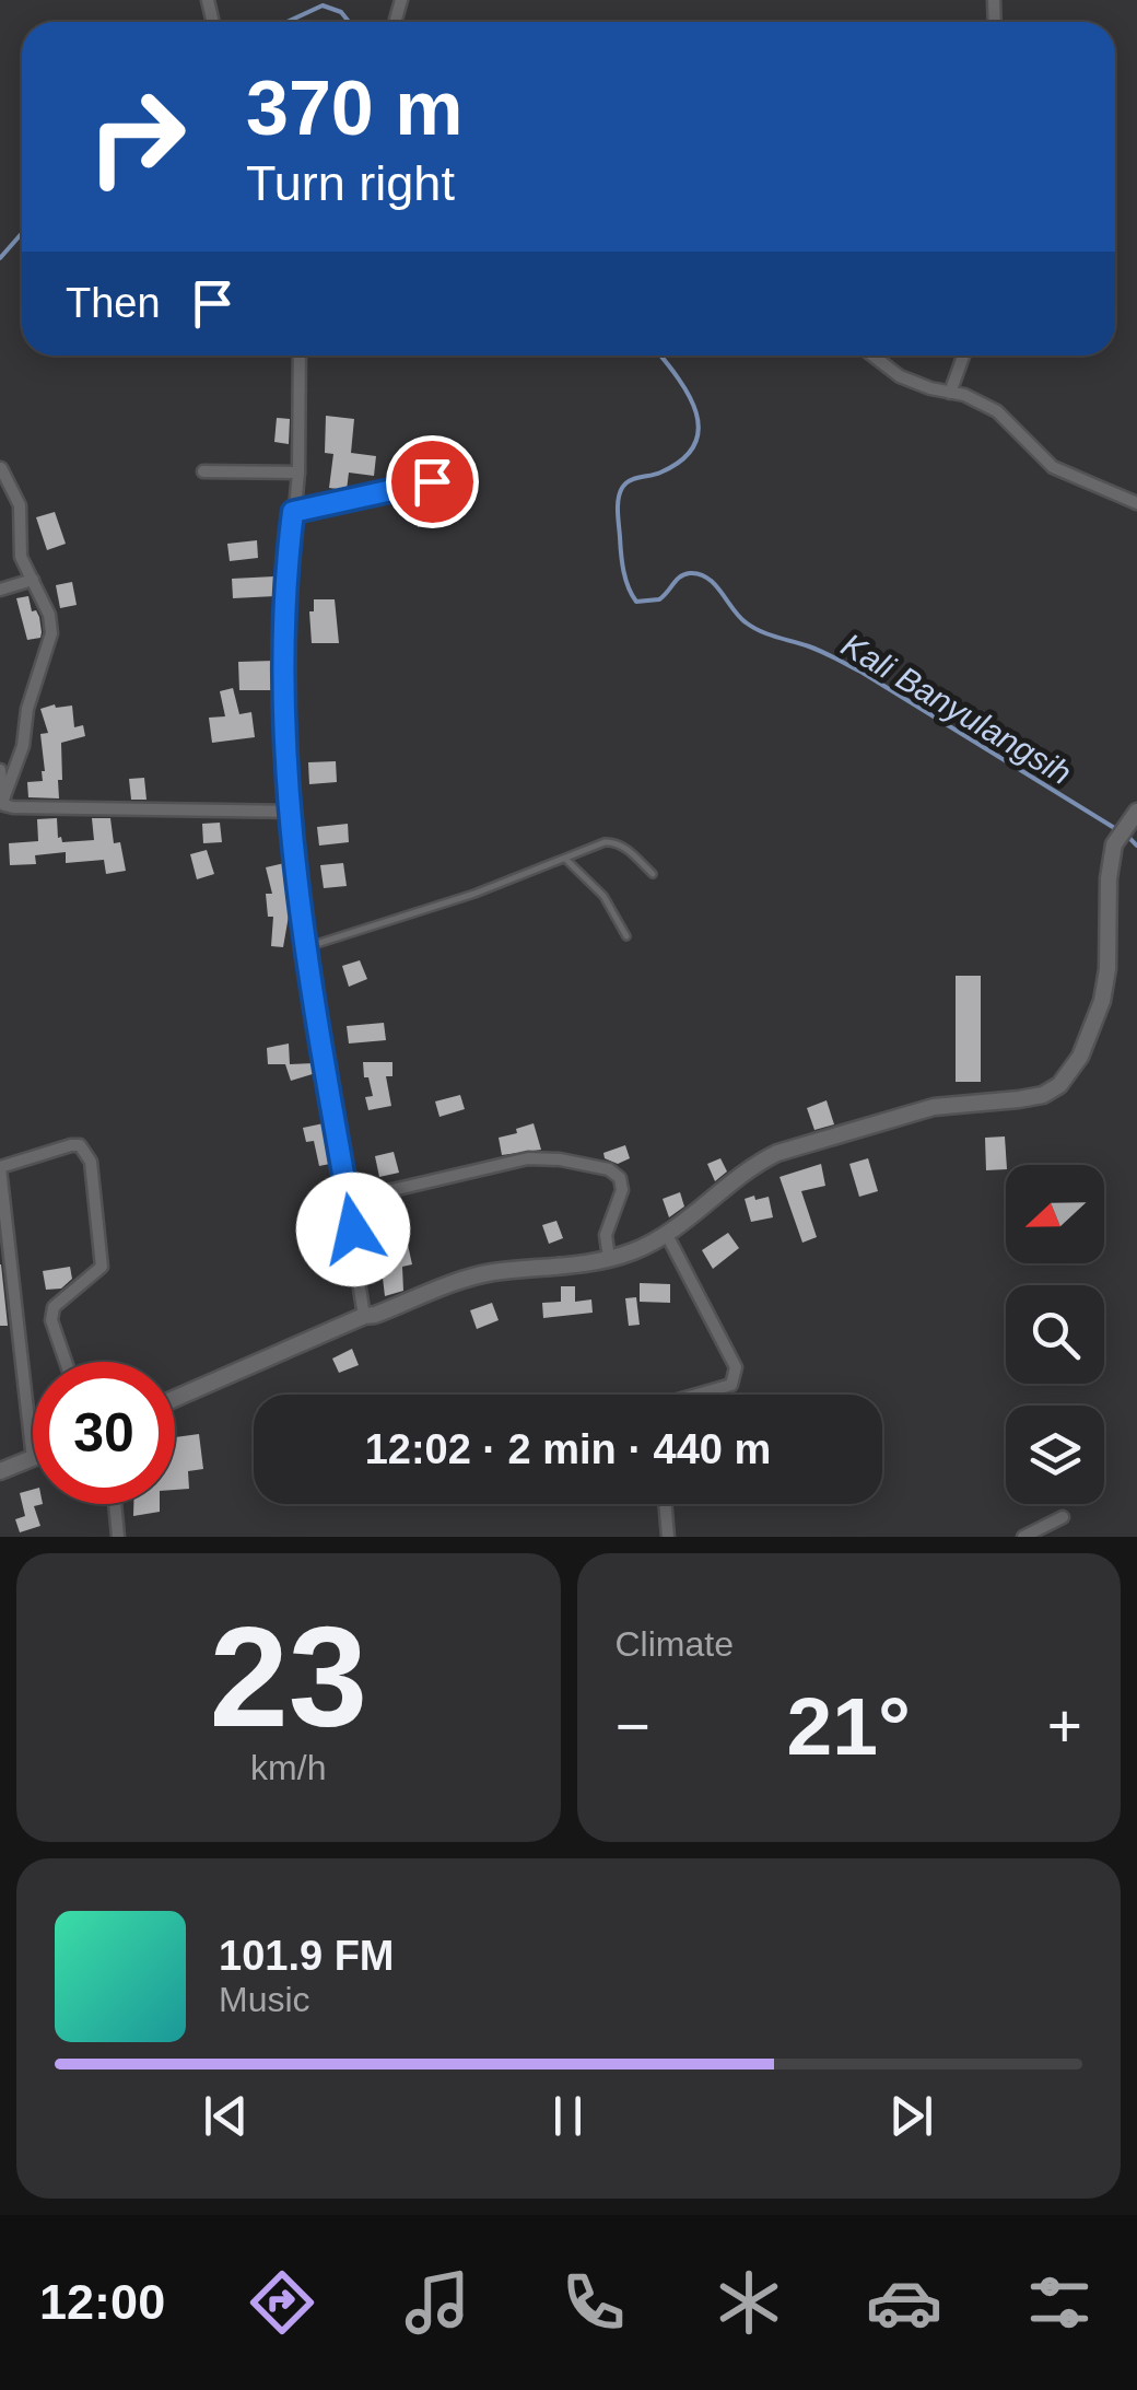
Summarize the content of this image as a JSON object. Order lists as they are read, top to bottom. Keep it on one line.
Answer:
{"water":["Kali Banyulangsih"],"north":"left","page":{"turn":["370 m","Turn right"],"then":"Then","limit":"30","trip":"12:02 · 2 min · 440 m","tile":[["23","km/h"],"Climate"],"heat":["−","21°","+"],"song":["101.9 FM","Music"],"tabs":"12:00"}}
